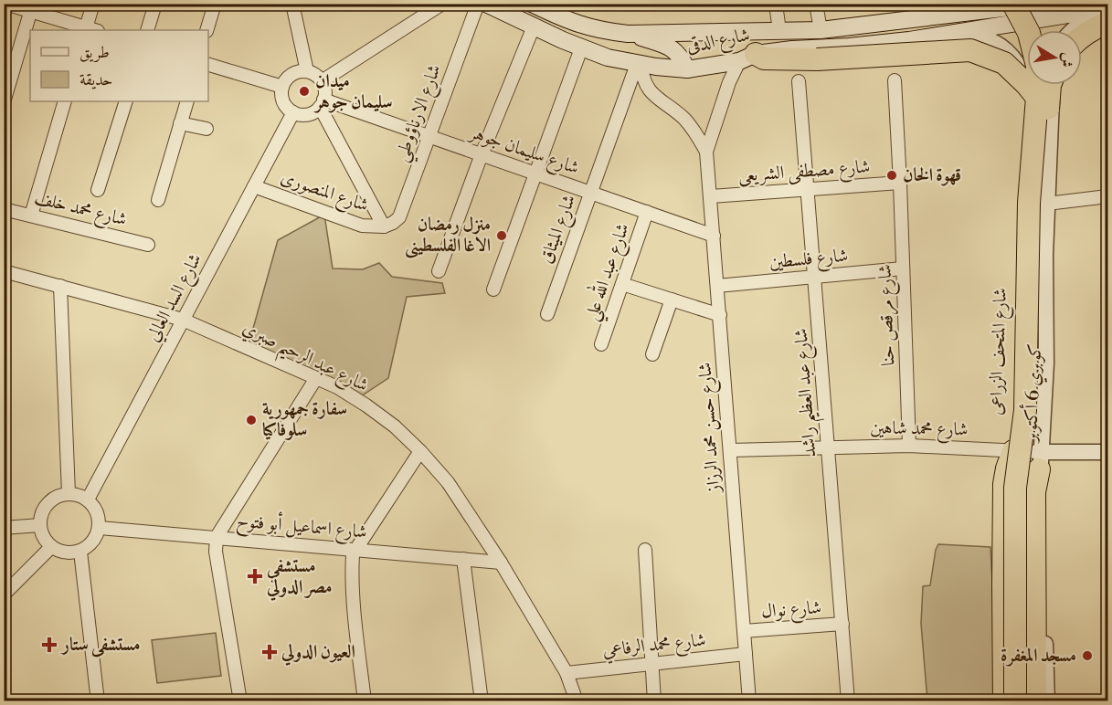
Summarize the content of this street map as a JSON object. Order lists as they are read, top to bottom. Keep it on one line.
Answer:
{"streets":{"highway":["كوبري 6 أكتوبر"],"main road":["شارع الدقى"],"street":["شارع الارناؤوطي","شارع سليمان جوهر","شارع مصطفى الشريعى","شارع المنصورى","شارع محمد خلف","شارع الميثاق","شارع فلسطين","شارع عبد الله علي","شارع السد العالي","شارع مرقص حنا","شارع المتحف الزراعى","شارع عبد الرحيم صبري","شارع عبد العظيم راشد","شارع حسن محمد الرزاز","شارع محمد شاهين","شارع اسماعيل أبو فتوح","شارع نوال","شارع محمد الرفاعي"]},"crossings":[["شارع الدقى","شارع الميثاق"],["شارع الدقى","شارع المتحف الزراعى"],["شارع الدقى","شارع حسن محمد الرزاز"],["شارع الارناؤوطي","شارع سليمان جوهر"],["شارع الارناؤوطي","شارع المنصورى"],["شارع سليمان جوهر","شارع الميثاق"],["شارع سليمان جوهر","شارع عبد الله علي"],["شارع سليمان جوهر","شارع السد العالي"],["شارع سليمان جوهر","شارع حسن محمد الرزاز"],["شارع مصطفى الشريعى","شارع مرقص حنا"],["شارع مصطفى الشريعى","شارع عبد العظيم راشد"],["شارع مصطفى الشريعى","شارع حسن محمد الرزاز"],["شارع المنصورى","شارع السد العالي"],["شارع الميثاق","شارع حسن محمد الرزاز"],["شارع فلسطين","شارع مرقص حنا"],["شارع فلسطين","شارع عبد العظيم راشد"],["شارع فلسطين","شارع حسن محمد الرزاز"],["شارع السد العالي","شارع عبد الرحيم صبري"],["شارع السد العالي","شارع اسماعيل أبو فتوح"],["شارع مرقص حنا","شارع محمد شاهين"],["شارع المتحف الزراعى","كوبري 6 أكتوبر"],["شارع المتحف الزراعى","شارع محمد شاهين"],["شارع عبد الرحيم صبري","شارع اسماعيل أبو فتوح"],["شارع عبد الرحيم صبري","شارع محمد الرفاعي"],["شارع عبد العظيم راشد","شارع محمد شاهين"],["شارع عبد العظيم راشد","شارع نوال"],["شارع حسن محمد الرزاز","شارع محمد شاهين"],["شارع حسن محمد الرزاز","شارع نوال"],["شارع حسن محمد الرزاز","شارع محمد الرفاعي"]],"places":{"other":["ميدان سليمان جوهر","قهوة الخان","منزل رمضان الاغا الفلسطينى","سفارة جمهورية سلوفاكيا","مسجد المغفرة"],"health":["مستشفي مصر الدولي","مستشفى ستار","العيون الدولي"]},"legend":["طريق","حديقة"],"north":"right"}
